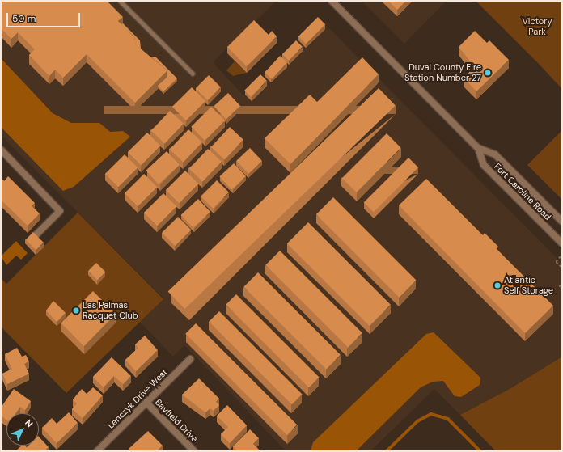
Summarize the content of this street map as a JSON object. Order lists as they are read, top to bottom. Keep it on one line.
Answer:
{"streets":{"street":["Fort Caroline Road","Lenczyk Drive West","Bayfield Drive"]},"crossings":[["Lenczyk Drive West","Bayfield Drive"]],"parks":["Victory Park"],"places":["Duval County Fire Station Number 27","Atlantic Self Storage","Las Palmas Racquet Club"],"scale_bar":"50 m","north":"top right"}
